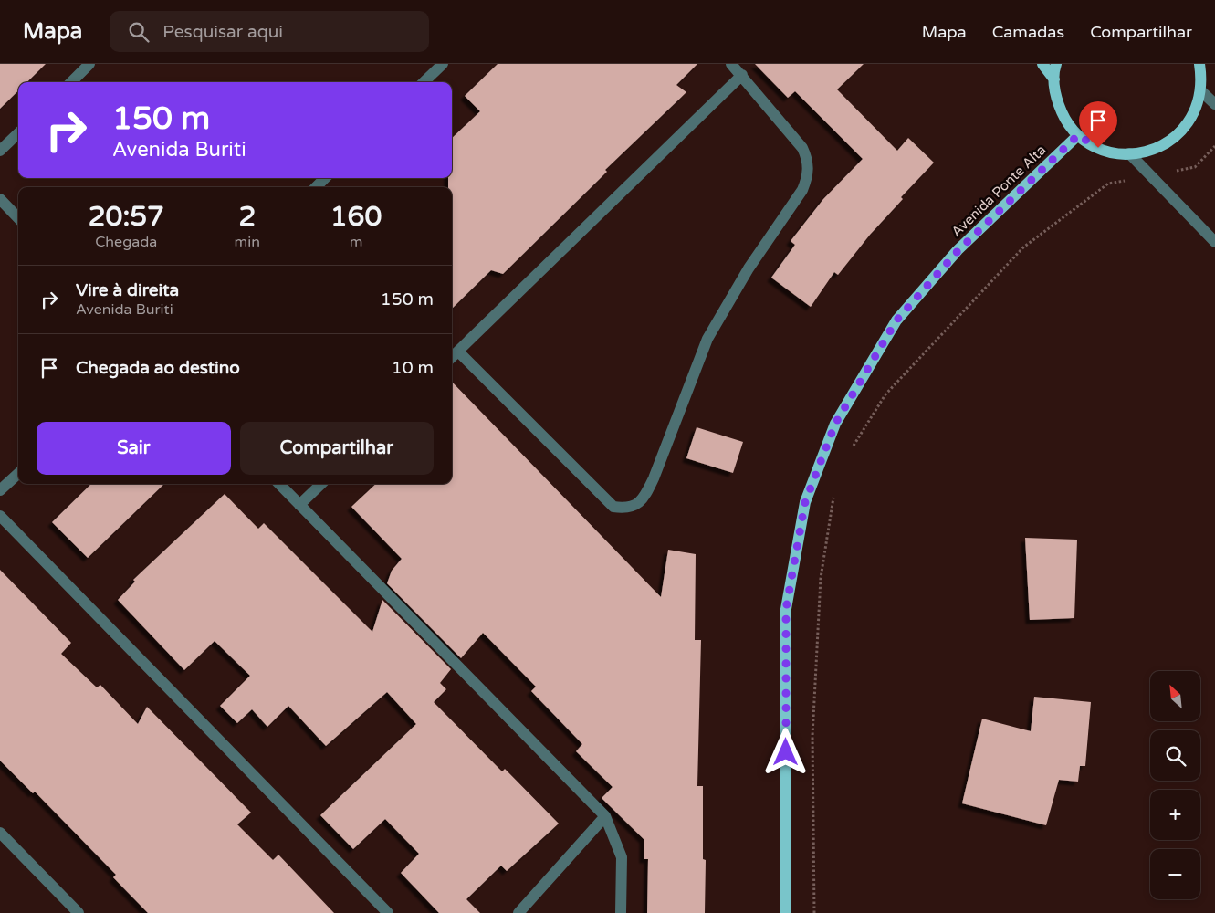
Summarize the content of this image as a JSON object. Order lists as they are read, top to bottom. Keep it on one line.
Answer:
{"streets":{"main road":["Avenida Ponte Alta"]},"north":"top left","page":{"header":"Mapa","search":"Pesquisar aqui","nav":["Mapa","Camadas","Compartilhar"],"turn":["150 m","Avenida Buriti"],"eta":["20:57","Chegada","2","min","160","m"],"list":[{"name":"Vire à direita","note":"Avenida Buriti","value":"150 m"},{"name":"Chegada ao destino","value":"10 m"}],"buttons":["Sair","Compartilhar"],"map_buttons":["+","−"]}}
